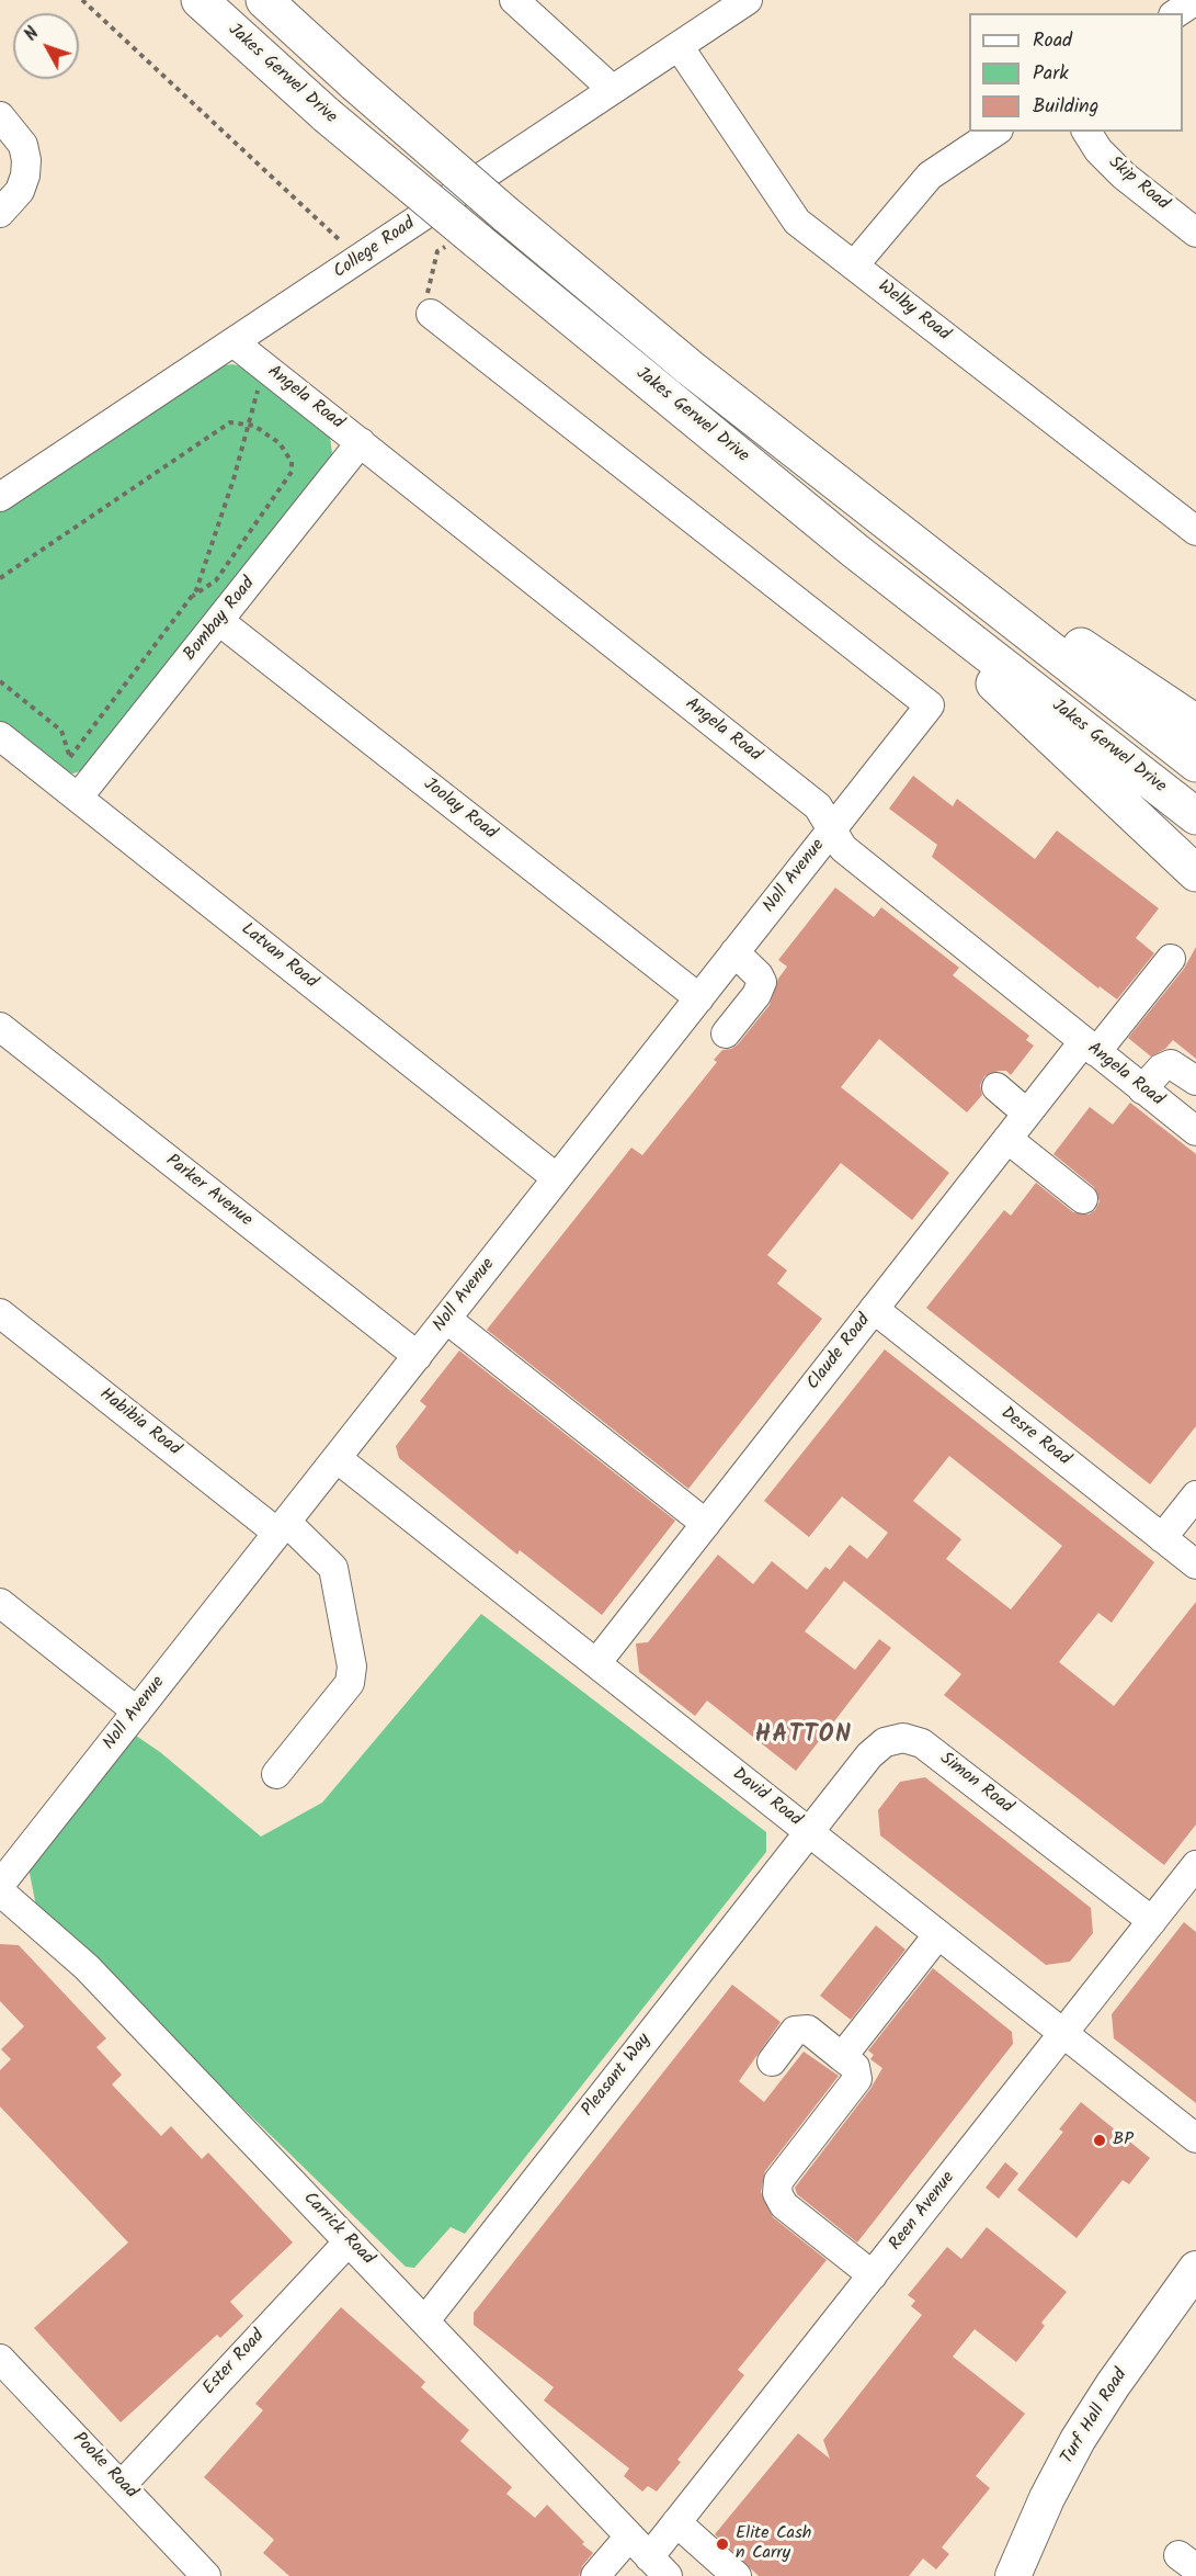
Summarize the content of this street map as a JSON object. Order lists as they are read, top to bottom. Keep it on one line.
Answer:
{"streets":{"highway":["Jakes Gerwel Drive"],"main road":["Turf Hall Road"],"street":["Skip Road","College Road","Welby Road","Angela Road","Bombay Road","Joolay Road","Noll Avenue","Latvan Road","Parker Avenue","Claude Road","Habibia Road","Desre Road","Simon Road","David Road","Pleasant Way","Reen Avenue","Carrick Road","Ester Road","Pooke Road"]},"crossings":[["Jakes Gerwel Drive","College Road"],["College Road","Welby Road"],["College Road","Angela Road"],["Angela Road","Bombay Road"],["Angela Road","Noll Avenue"],["Angela Road","Claude Road"],["Bombay Road","Joolay Road"],["Bombay Road","Latvan Road"],["Joolay Road","Noll Avenue"],["Noll Avenue","Latvan Road"],["Noll Avenue","Parker Avenue"],["Noll Avenue","Habibia Road"],["Noll Avenue","David Road"],["Claude Road","Desre Road"],["Claude Road","David Road"],["Simon Road","David Road"],["Simon Road","Pleasant Way"],["Simon Road","Reen Avenue"],["David Road","Pleasant Way"],["David Road","Reen Avenue"],["Pleasant Way","Carrick Road"],["Reen Avenue","Carrick Road"],["Carrick Road","Ester Road"],["Ester Road","Pooke Road"]],"districts":["HATTON"],"places":["BP","Elite Cash n Carry"],"legend":["Road","Park","Building"],"north":"top left"}
